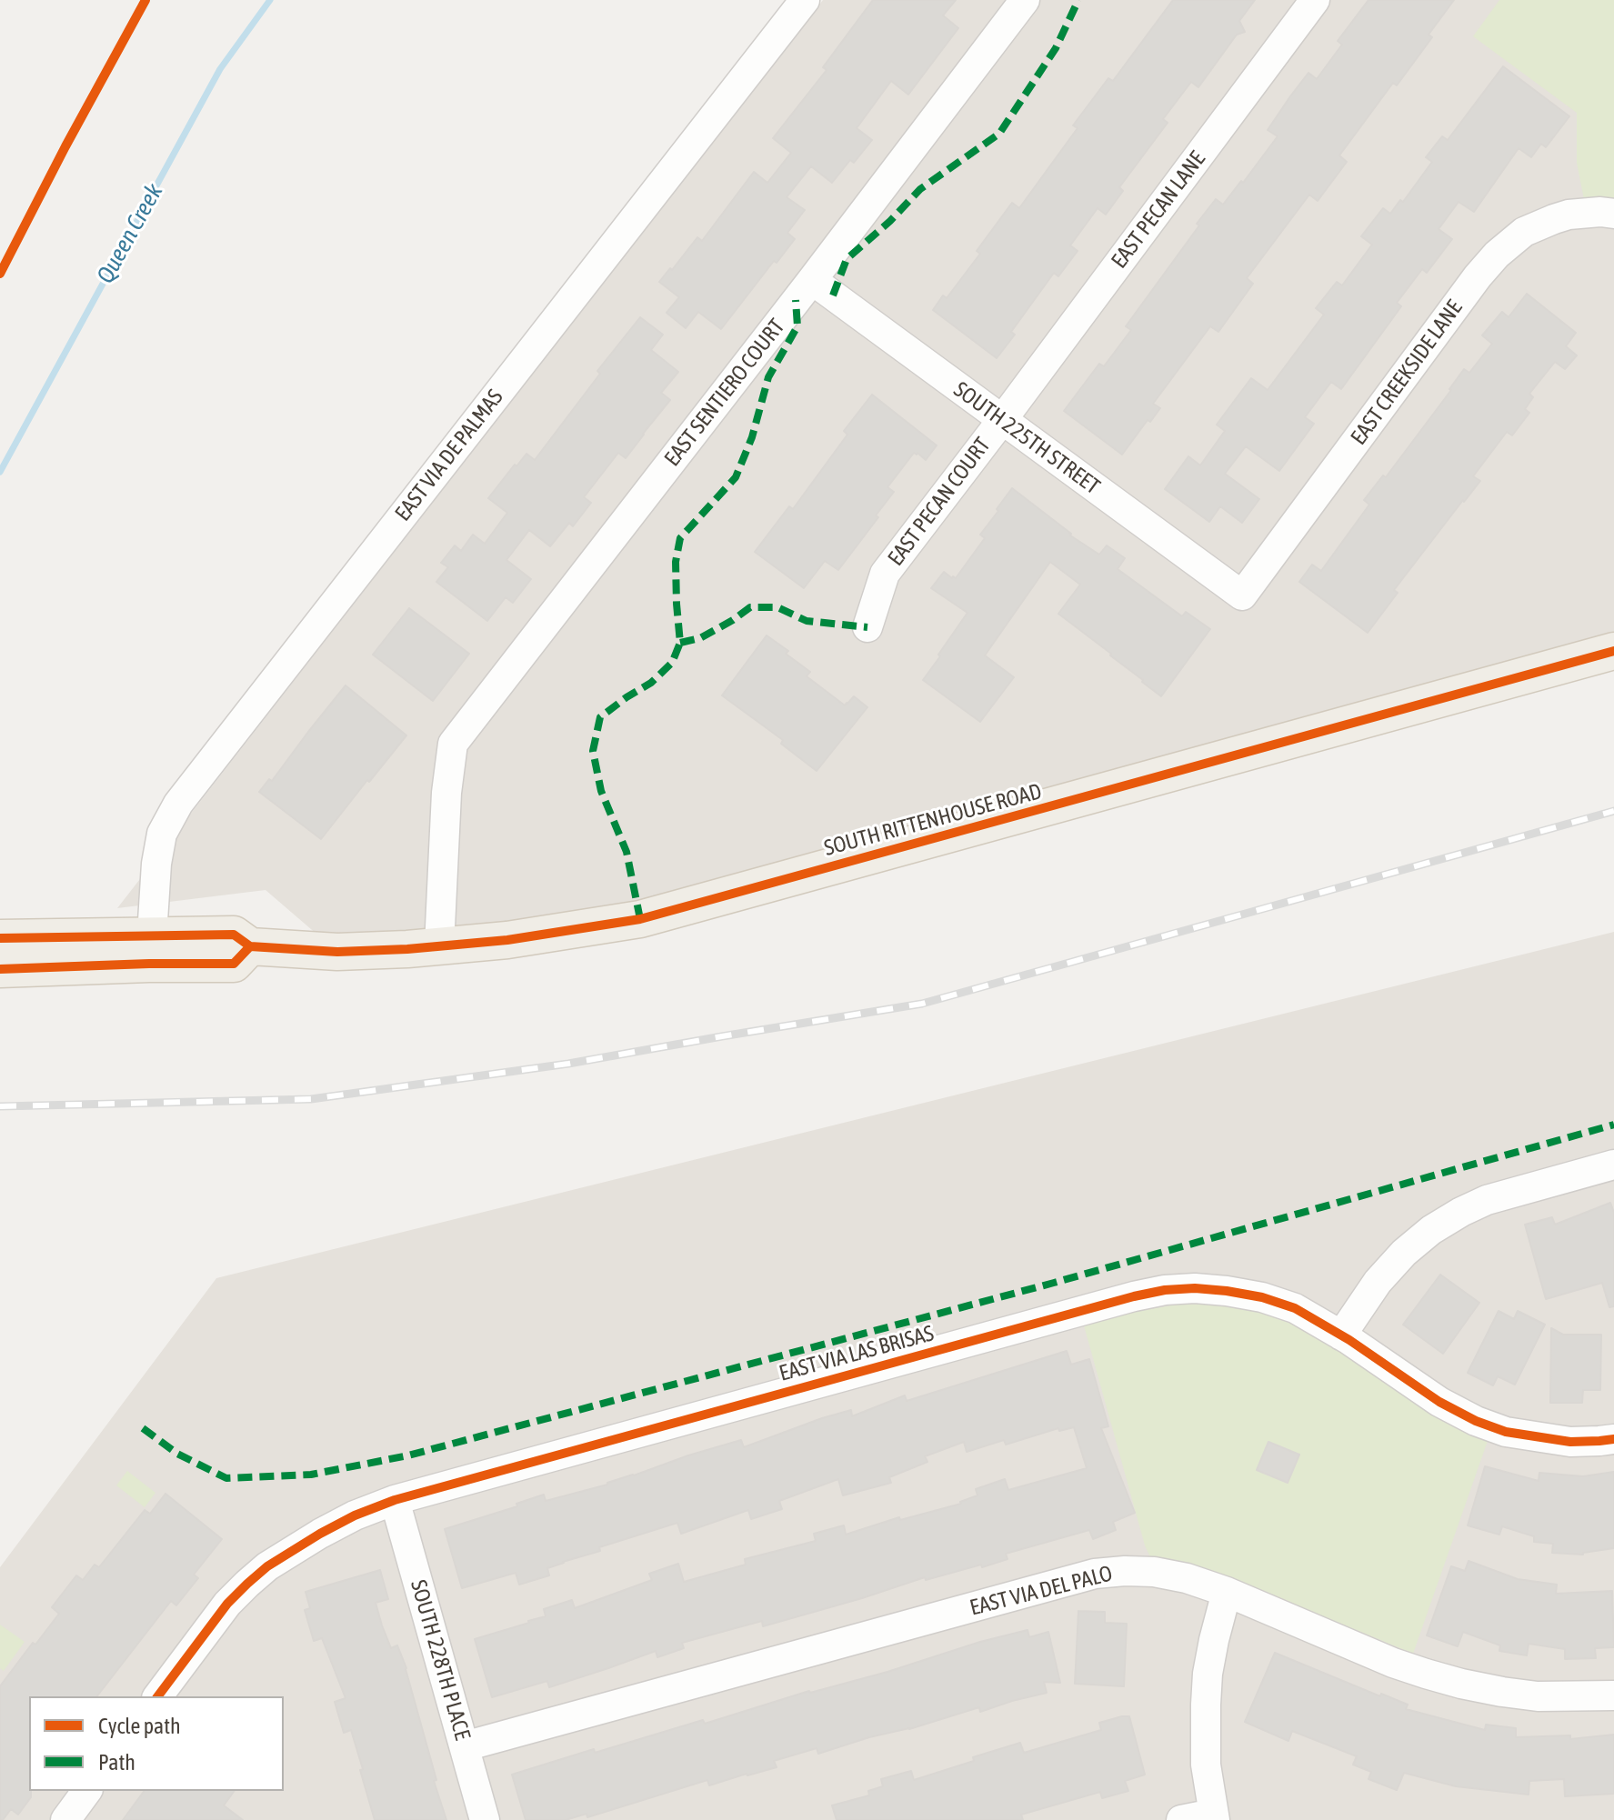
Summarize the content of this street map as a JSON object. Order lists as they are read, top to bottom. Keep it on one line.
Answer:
{"streets":{"main road":["SOUTH RITTENHOUSE ROAD"],"street":["EAST PECAN LANE","EAST CREEKSIDE LANE","EAST SENTIERO COURT","SOUTH 225TH STREET","EAST VIA DE PALMAS","EAST PECAN COURT","EAST VIA LAS BRISAS","EAST VIA DEL PALO","SOUTH 228TH PLACE"]},"crossings":[["EAST PECAN LANE","SOUTH 225TH STREET"],["EAST PECAN LANE","EAST PECAN COURT"],["EAST CREEKSIDE LANE","SOUTH 225TH STREET"],["EAST SENTIERO COURT","SOUTH 225TH STREET"],["EAST SENTIERO COURT","SOUTH RITTENHOUSE ROAD"],["SOUTH 225TH STREET","EAST PECAN COURT"],["EAST VIA DE PALMAS","SOUTH RITTENHOUSE ROAD"],["EAST VIA LAS BRISAS","SOUTH 228TH PLACE"],["EAST VIA DEL PALO","SOUTH 228TH PLACE"]],"water":["Queen Creek"],"legend":["Cycle path","Path"]}
